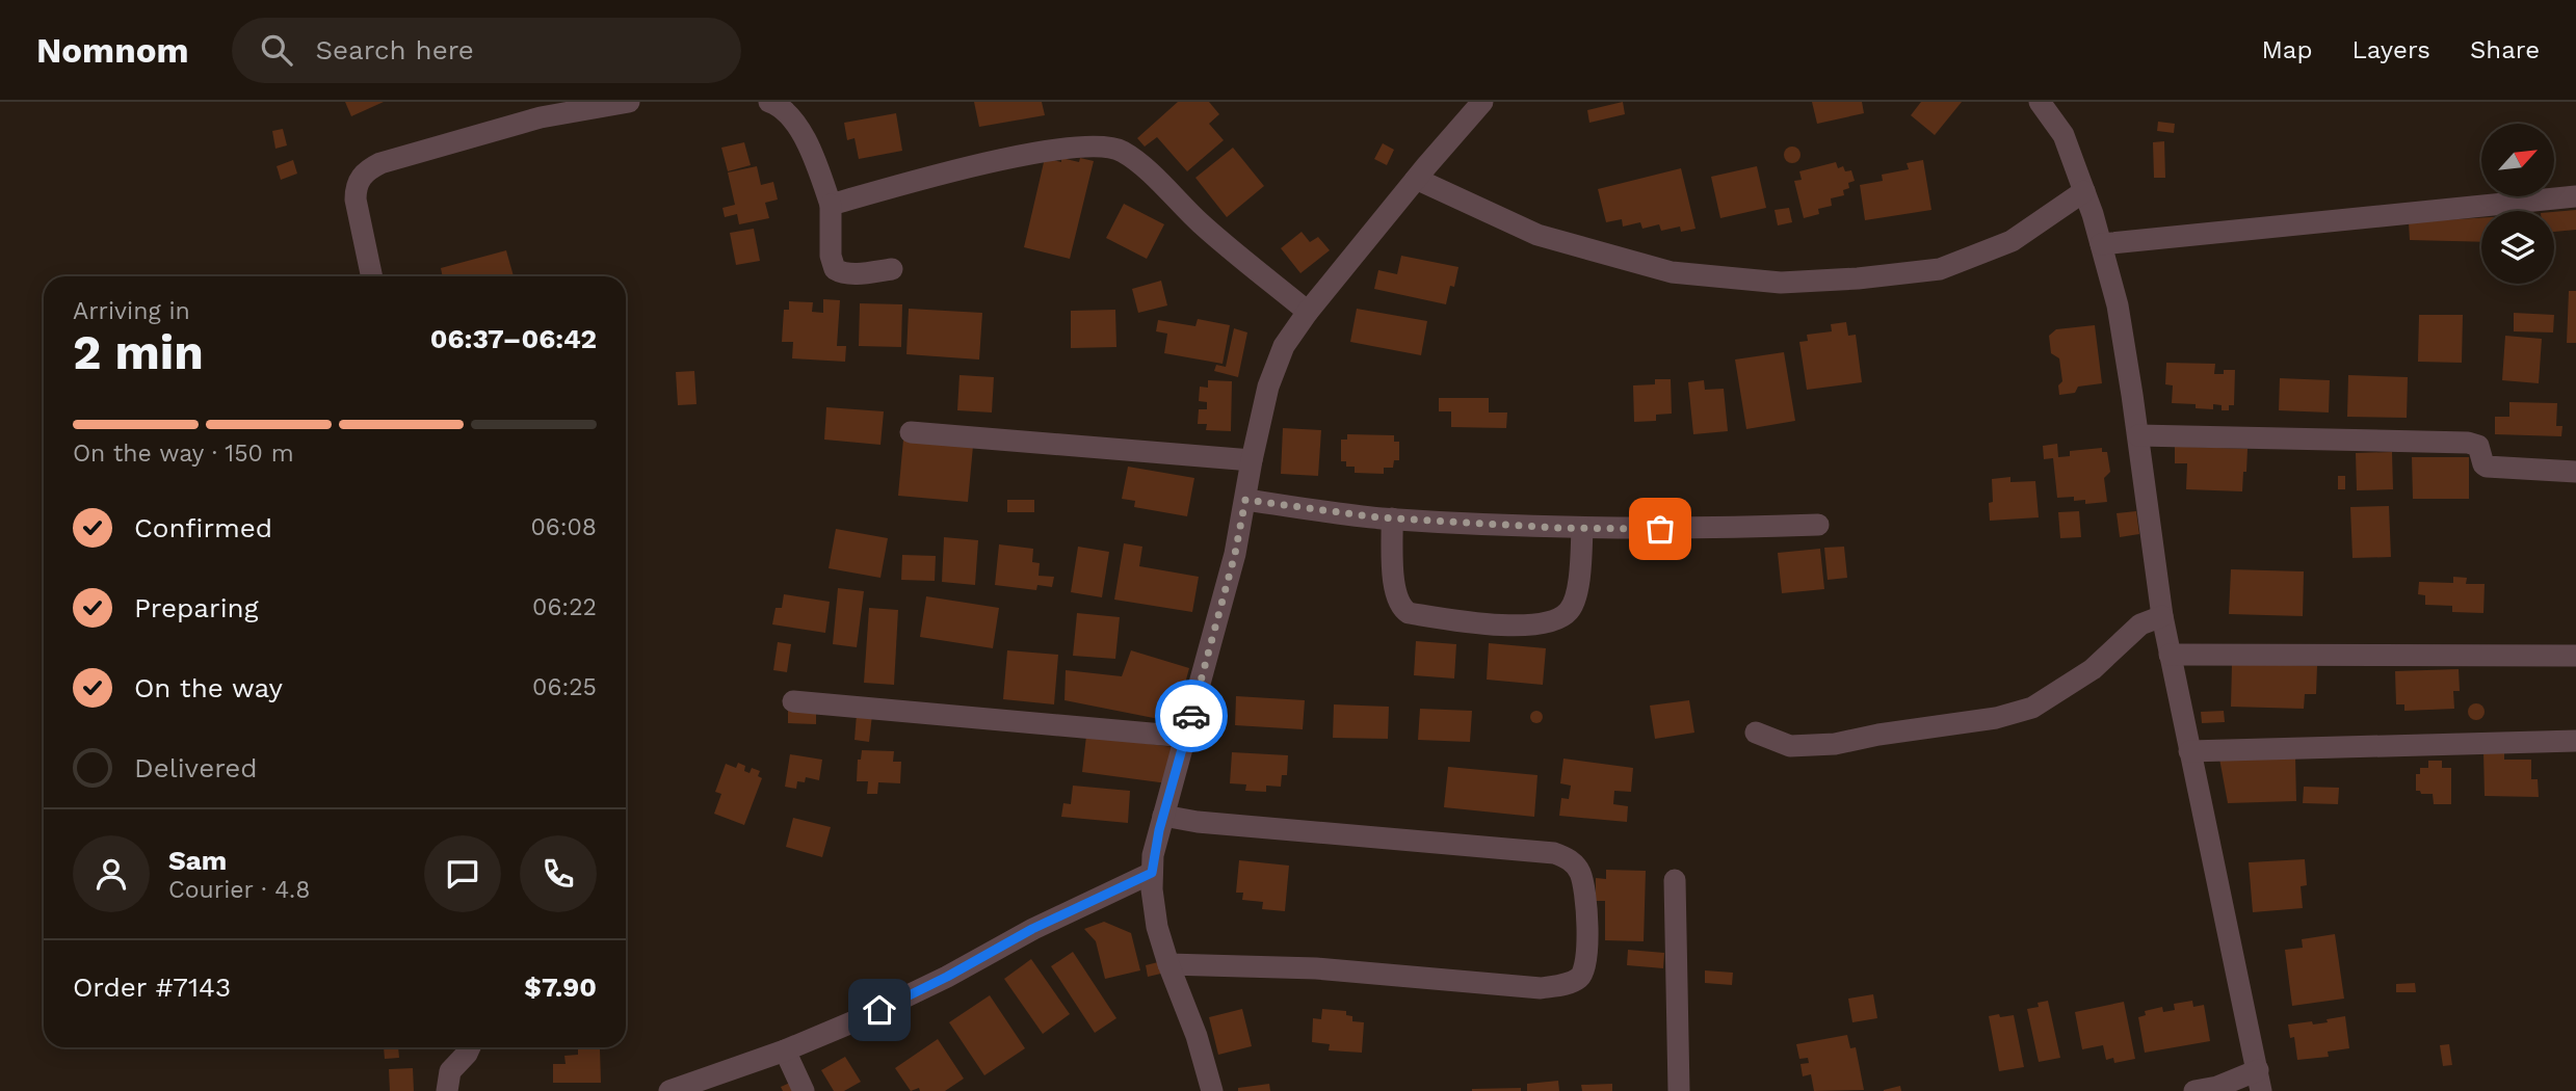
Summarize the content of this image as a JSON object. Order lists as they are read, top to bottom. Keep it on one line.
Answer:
{"north":"top right","page":{"header":"Nomnom","search":"Search here","nav":["Map","Layers","Share"],"heading":["2 min","Arriving in","06:37–06:42"],"panel":["Sam","Courier · 4.8","Order #7143","$7.90"],"bar":"On the way · 150 m","list":[["Confirmed","06:08"],["Preparing","06:22"],["On the way","06:25"],"Delivered"]}}
